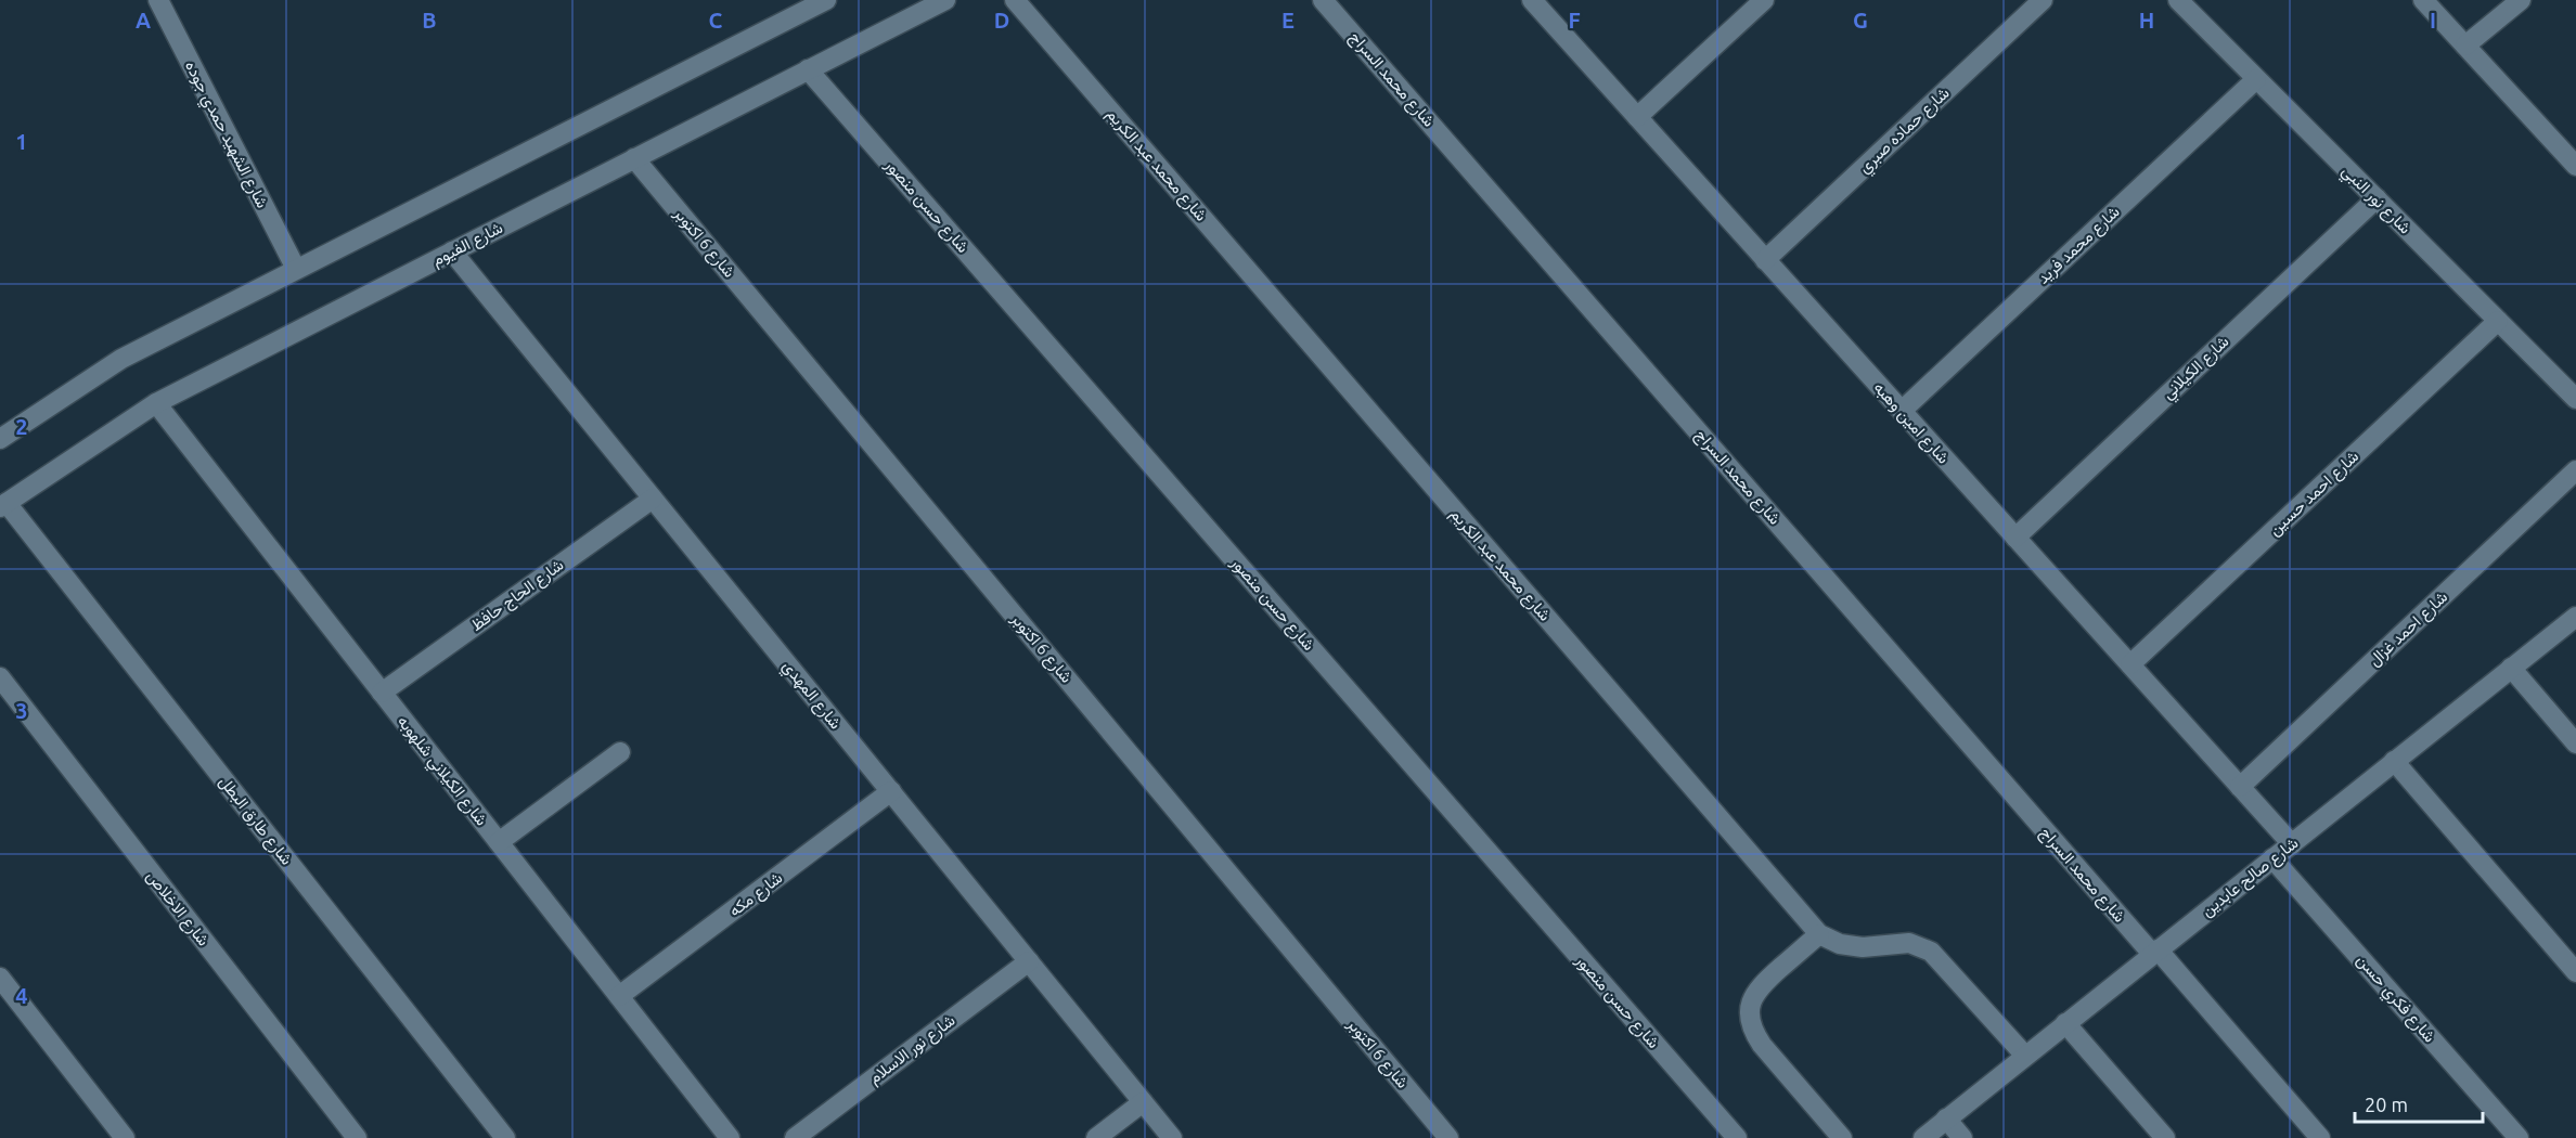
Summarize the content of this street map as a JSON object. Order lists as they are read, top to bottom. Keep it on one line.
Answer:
{"streets":{"street":["شارع محمد السراج","شارع حماده صبري","شارع الشهيد حمدي جوده","شارع محمد عبد الكريم","شارع نور النبي","شارع حسن منصور","شارع 6 اكتوبر","شارع الفيوم","شارع محمد فريد","شارع الكيلاني","شارع امين وهبه","شارع احمد حسين","شارع الحاج حافظ","شارع احمد غزال","شارع المهدي","شارع الكيلاني شلهوبه","شارع طارق البطل","شارع صالح عابدين","شارع مكه","شارع الاخلاص","شارع فكري حسن","شارع نور الاسلام"]},"crossings":[["شارع محمد السراج","شارع صالح عابدين"],["شارع حماده صبري","شارع امين وهبه"],["شارع محمد عبد الكريم","شارع صالح عابدين"],["شارع نور النبي","شارع محمد فريد"],["شارع نور النبي","شارع الكيلاني"],["شارع نور النبي","شارع احمد حسين"],["شارع حسن منصور","شارع الفيوم"],["شارع 6 اكتوبر","شارع الفيوم"],["شارع الفيوم","شارع المهدي"],["شارع الفيوم","شارع الكيلاني شلهوبه"],["شارع الفيوم","شارع طارق البطل"],["شارع محمد فريد","شارع امين وهبه"],["شارع الكيلاني","شارع امين وهبه"],["شارع امين وهبه","شارع احمد حسين"],["شارع امين وهبه","شارع احمد غزال"],["شارع امين وهبه","شارع صالح عابدين"],["شارع الحاج حافظ","شارع المهدي"],["شارع الحاج حافظ","شارع الكيلاني شلهوبه"],["شارع المهدي","شارع مكه"],["شارع المهدي","شارع نور الاسلام"],["شارع الكيلاني شلهوبه","شارع مكه"],["شارع صالح عابدين","شارع فكري حسن"]],"scale_bar":"20 m","grid":{"columns":["A","B","C","D","E","F","G","H","I"],"rows":["1","2","3","4"]}}
